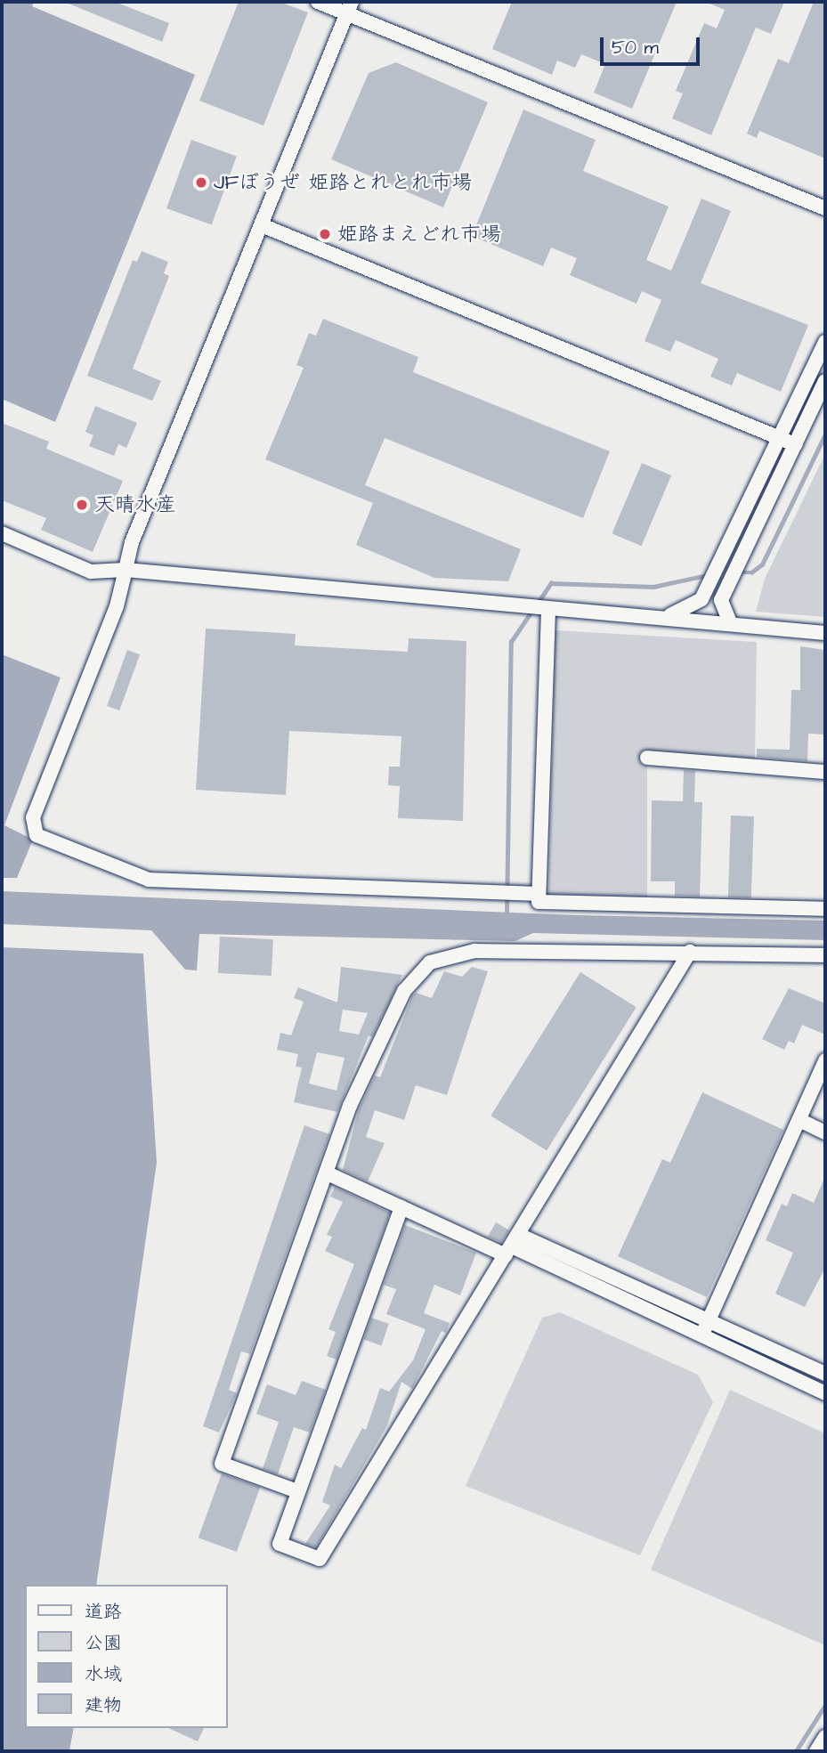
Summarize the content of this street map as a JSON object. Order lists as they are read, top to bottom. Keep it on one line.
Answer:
{"places":["JFぼうぜ 姫路とれとれ市場","姫路まえどれ市場","天晴水産"],"legend":["道路","公園","水域","建物"],"scale_bar":"50 m"}
